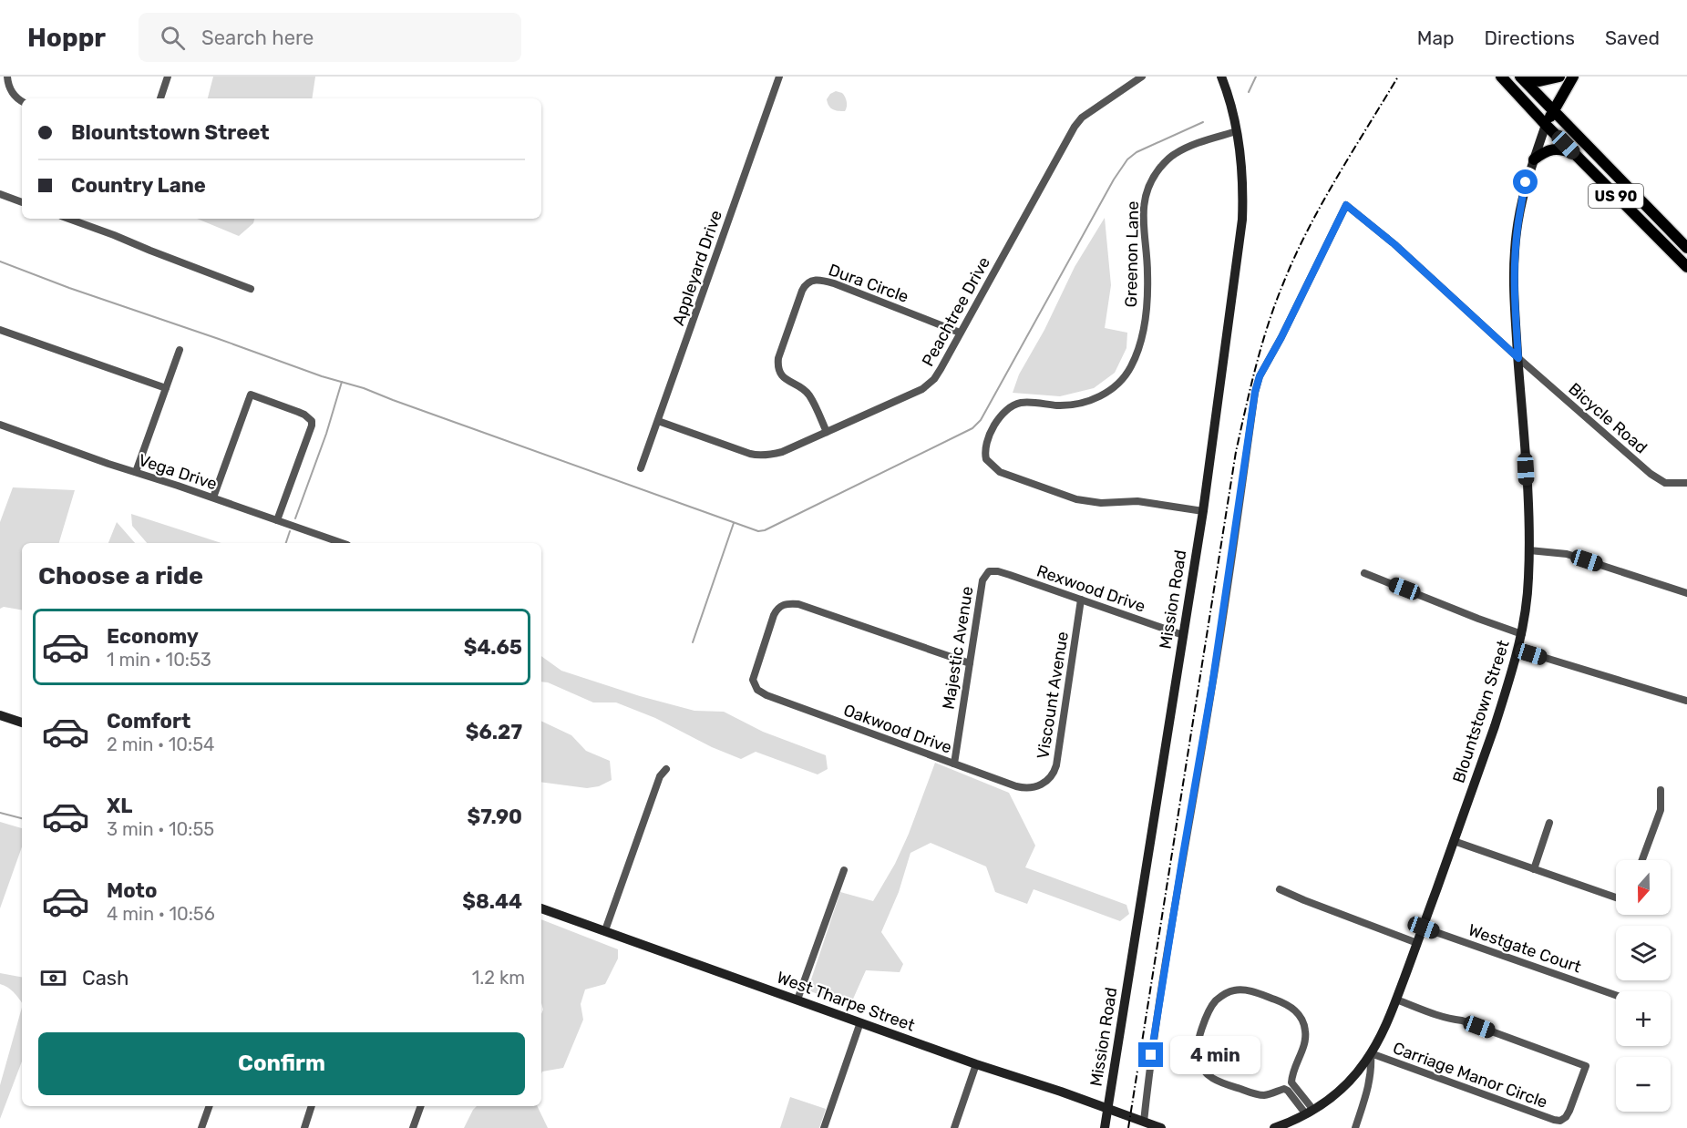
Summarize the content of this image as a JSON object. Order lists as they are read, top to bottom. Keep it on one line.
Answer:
{"streets":{"main road":["US 90","Mission Road","Blountstown Street","West Tharpe Street"],"street":["Greenon Lane","Appleyard Drive","Dura Circle","Peachtree Drive","Bicycle Road","Vega Drive","Rexwood Drive","Majestic Avenue","Viscount Avenue","Oakwood Drive","Westgate Court","Carriage Manor Circle"]},"crossings":[["US 90","Blountstown Street"],["Greenon Lane","Mission Road"],["Appleyard Drive","Peachtree Drive"],["Dura Circle","Peachtree Drive"],["Bicycle Road","Blountstown Street"],["Bicycle Road","West Tharpe Street"],["Rexwood Drive","Mission Road"],["Rexwood Drive","Majestic Avenue"],["Rexwood Drive","Viscount Avenue"],["Mission Road","West Tharpe Street"],["Majestic Avenue","Oakwood Drive"],["Viscount Avenue","Oakwood Drive"],["Blountstown Street","Westgate Court"],["Blountstown Street","Carriage Manor Circle"]],"north":"bottom","page":{"header":"Hoppr","search":"Search here","nav":["Map","Directions","Saved"],"banner":["Blountstown Street","Country Lane"],"heading":"Choose a ride","list":[{"name":"Economy","note":"1 min · 10:53","value":"$4.65"},{"name":"Comfort","note":"2 min · 10:54","value":"$6.27"},{"name":"XL","note":"3 min · 10:55","value":"$7.90"},{"name":"Moto","note":"4 min · 10:56","value":"$8.44"}],"map_buttons":["+","−"],"pay":["Cash","1.2 km"],"buttons":"Confirm","bubble":"4 min"}}
